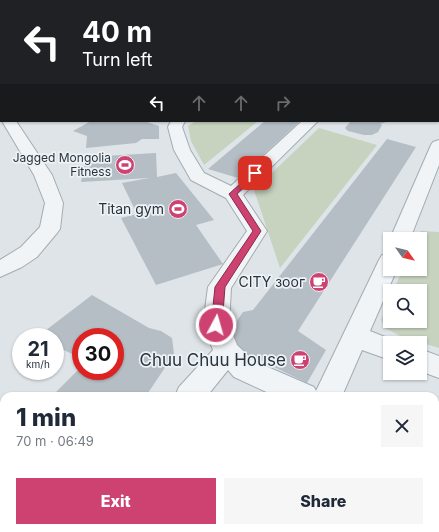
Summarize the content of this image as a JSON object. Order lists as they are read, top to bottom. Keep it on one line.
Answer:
{"places":{"sports":["Jagged Mongolia Fitness","Titan gym"],"cafe":["CITY зоог","Chuu Chuu House"]},"north":"bottom right","page":{"turn":["40 m","Turn left"],"speed":"21 km/h","limit":"30","heading":["1 min","70 m · 06:49"],"buttons":["Exit","Share"]}}
